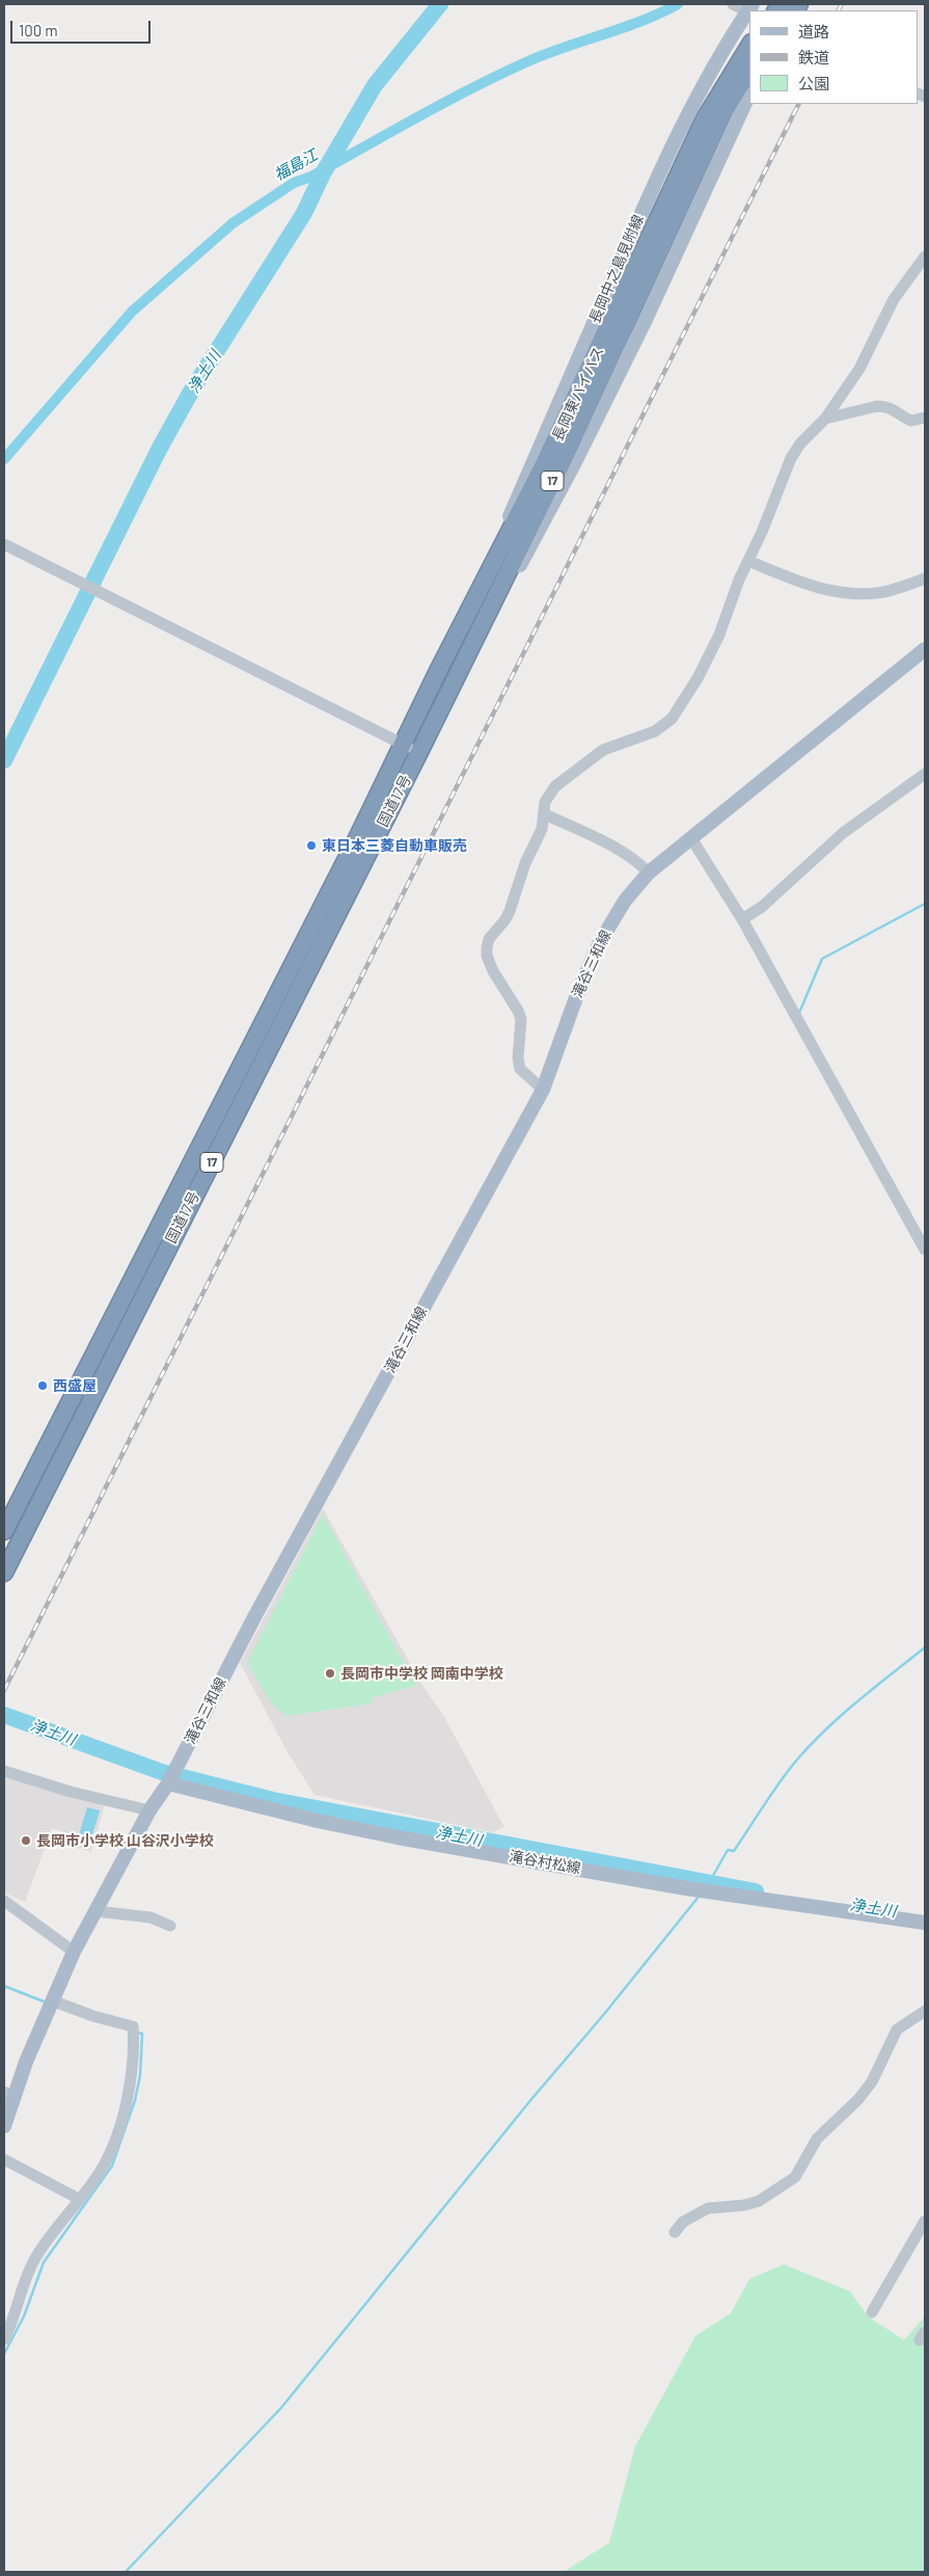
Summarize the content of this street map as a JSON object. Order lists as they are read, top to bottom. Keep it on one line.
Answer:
{"streets":{"highway":["長岡東バイパス","17","国道17号"],"main road":["長岡中之島見附線","滝谷三和線","滝谷村松線"]},"crossings":[["長岡中之島見附線","長岡東バイパス"],["長岡東バイパス","国道17号"],["滝谷三和線","滝谷村松線"]],"water":["福島江","浄土川"],"places":["東日本三菱自動車販売","西盛屋","長岡市中学校 岡南中学校","長岡市小学校 山谷沢小学校"],"legend":["道路","鉄道","公園"],"scale_bar":"100 m"}
